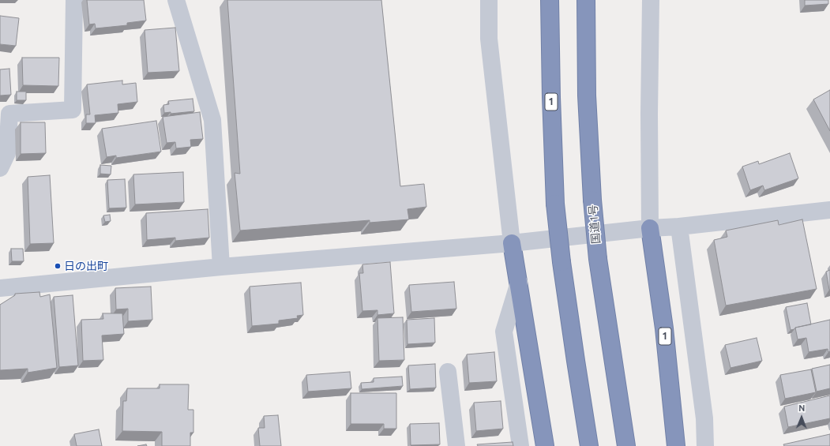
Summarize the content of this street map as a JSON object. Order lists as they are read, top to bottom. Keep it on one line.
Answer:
{"streets":{"highway":["1","国道1号"]},"places":["日の出町"],"north":"top"}
